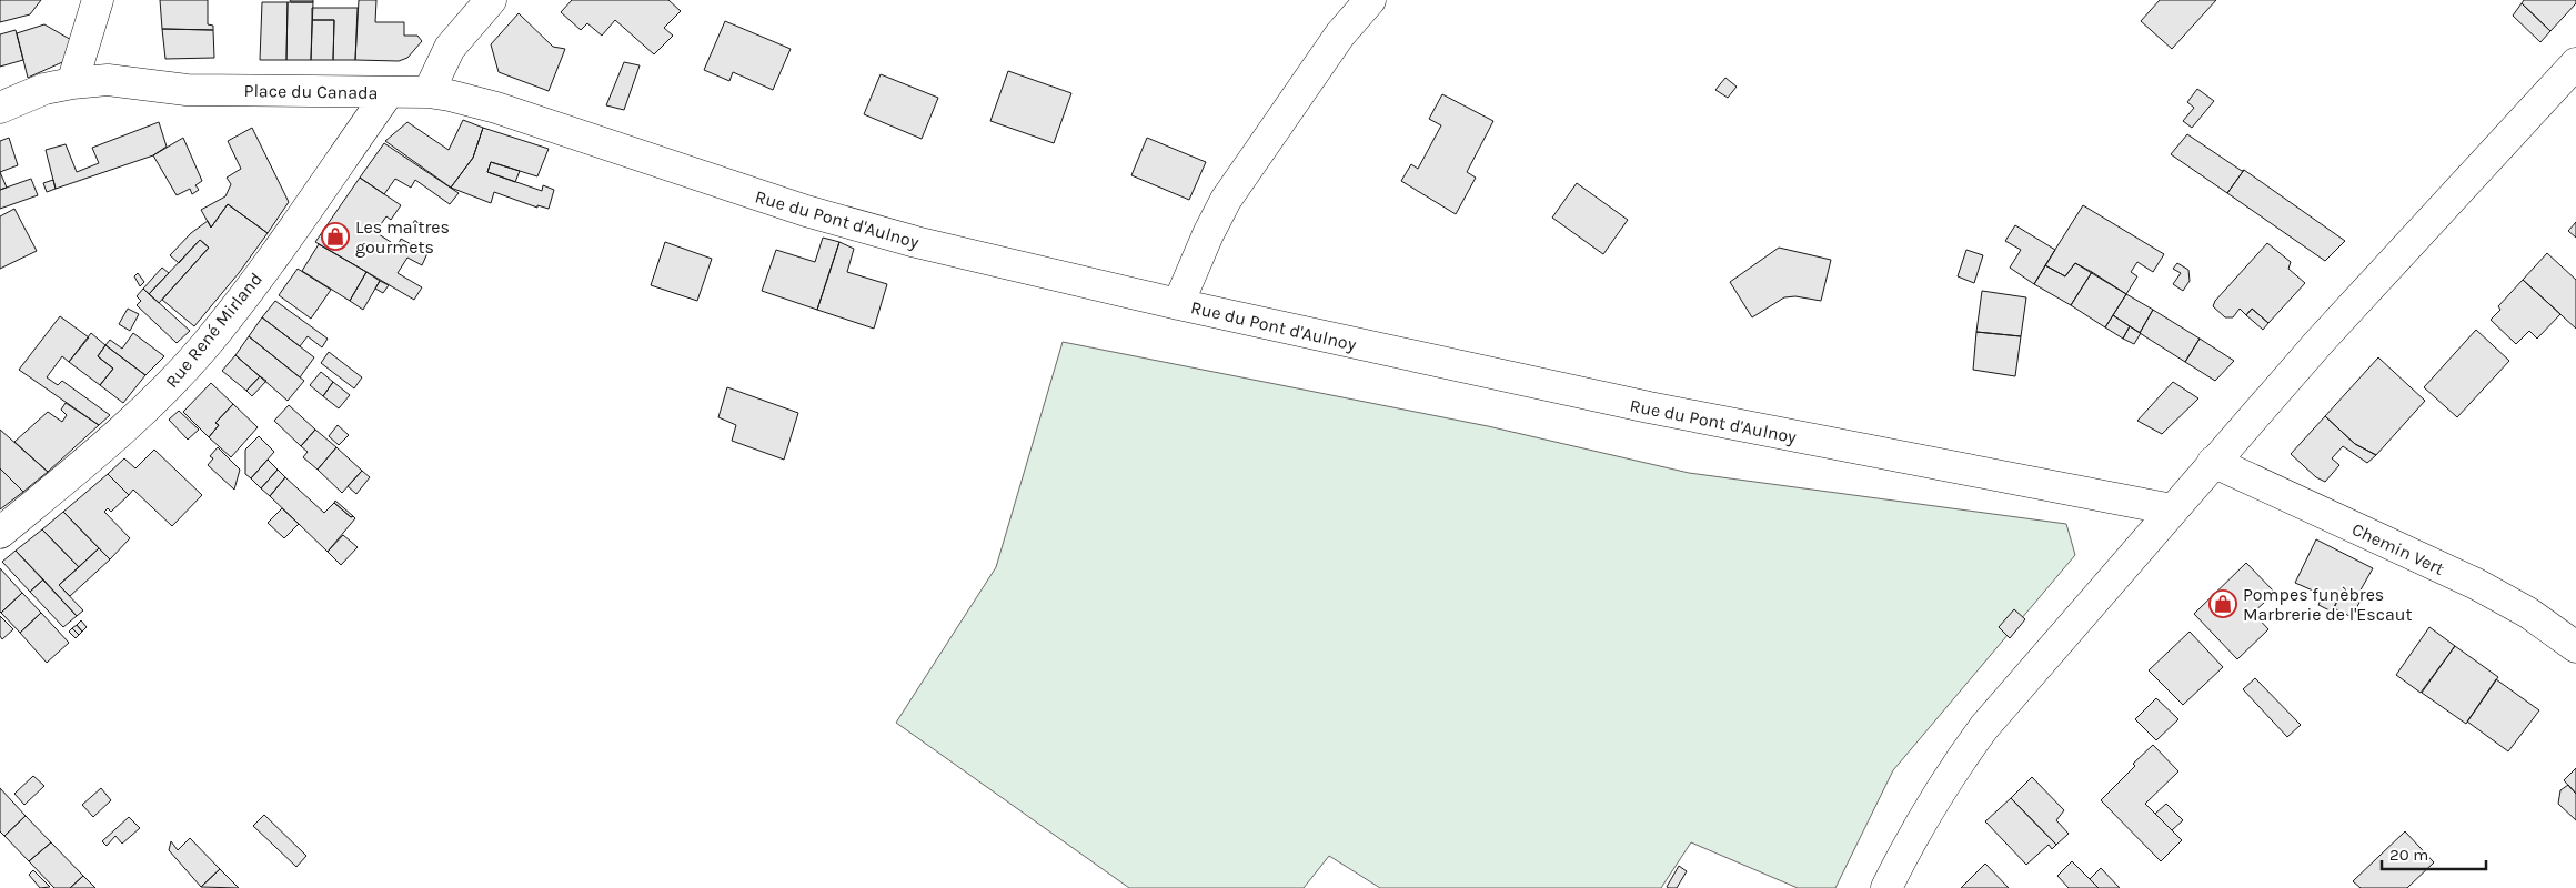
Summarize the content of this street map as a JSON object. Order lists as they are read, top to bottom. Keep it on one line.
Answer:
{"streets":{"street":["Place du Canada","Rue du Pont d'Aulnoy","Rue René Mirland","Chemin Vert"]},"crossings":[["Place du Canada","Rue du Pont d'Aulnoy"],["Place du Canada","Rue René Mirland"],["Rue du Pont d'Aulnoy","Rue René Mirland"]],"places":{"shop":["Les maîtres gourmets","Pompes funèbres Marbrerie de l'Escaut"]},"scale_bar":"20 m"}
